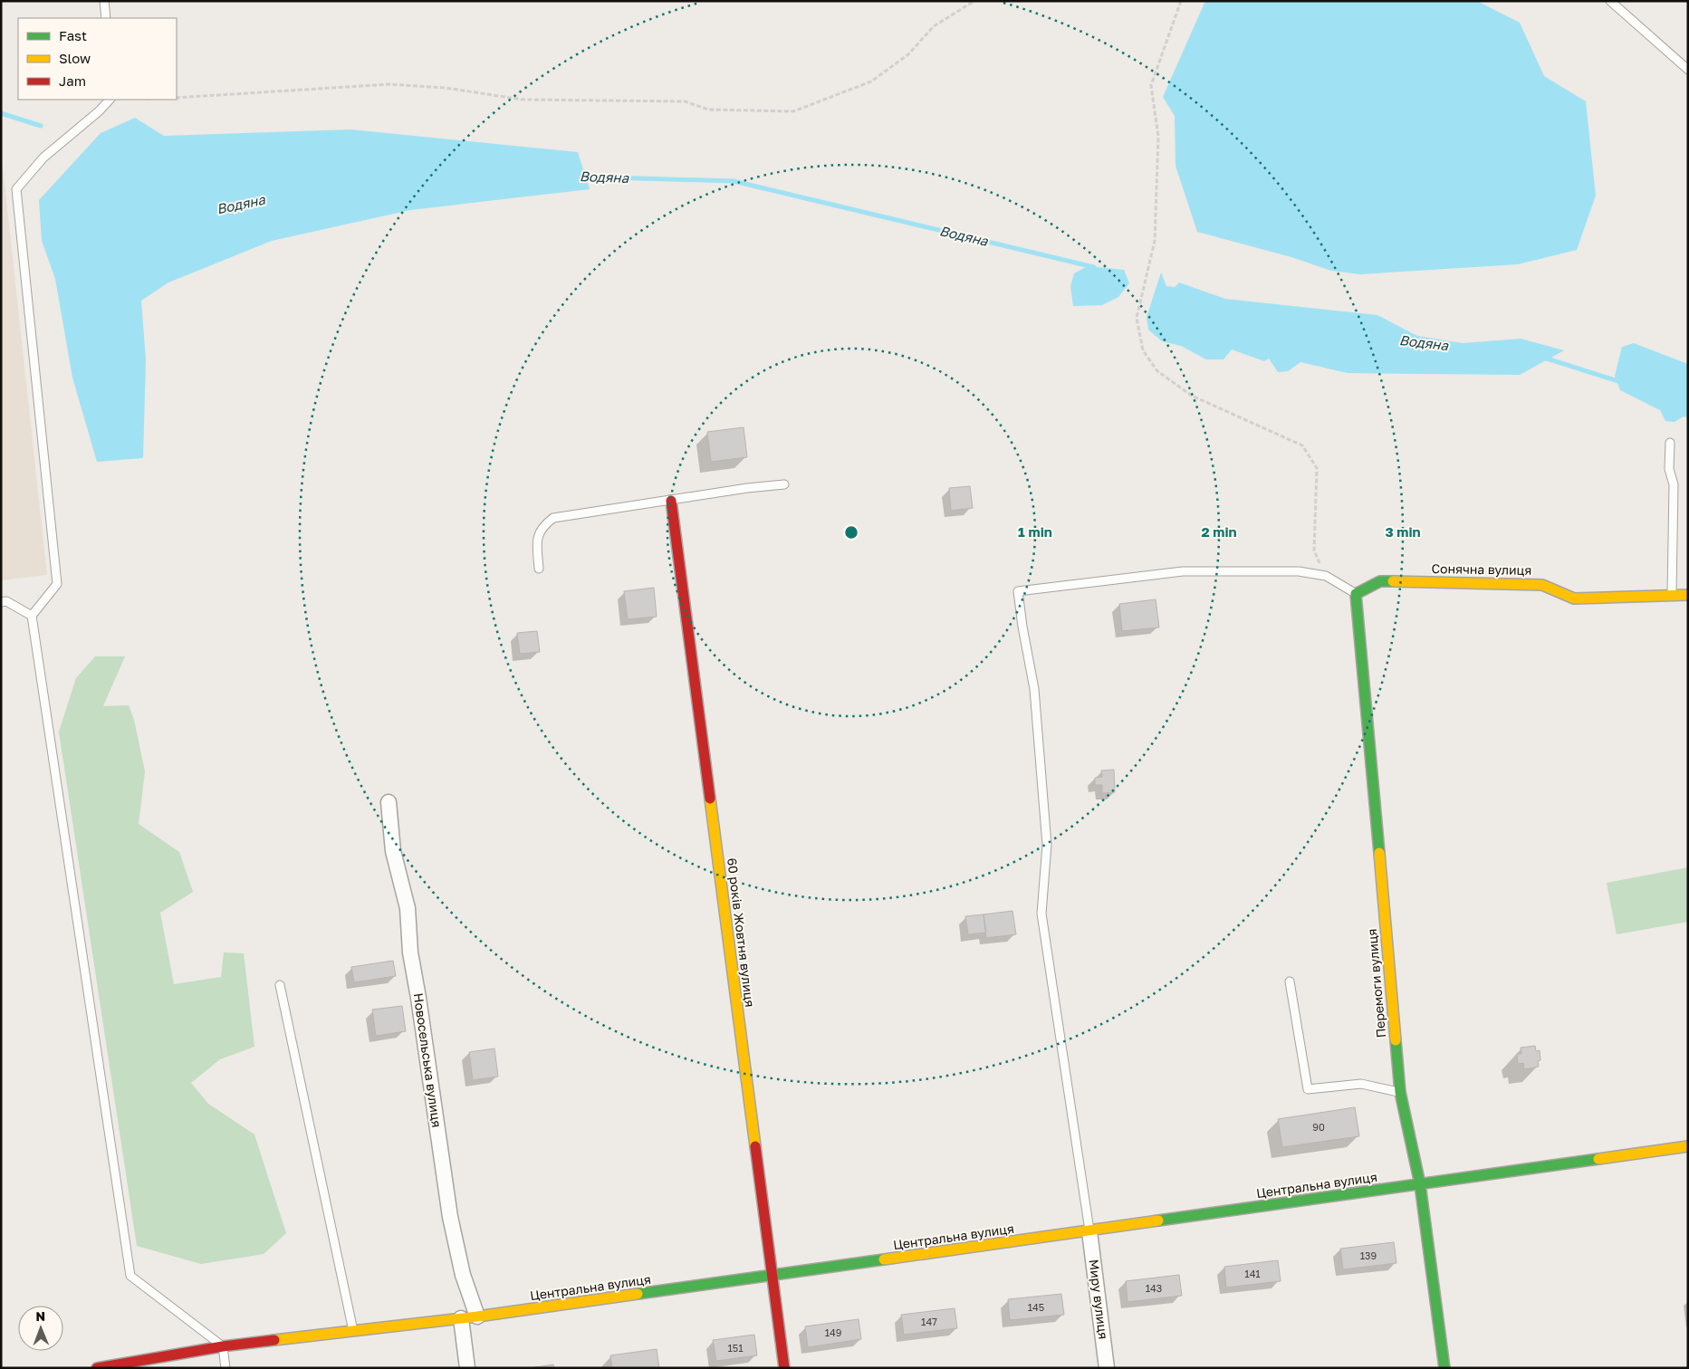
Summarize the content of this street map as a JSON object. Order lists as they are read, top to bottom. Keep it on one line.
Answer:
{"streets":{"street":["Сонячна вулиця","60 років Жовтня вулиця","Перемоги вулиця","Новосельська вулиця","Центральна вулиця","Миру вулиця"]},"crossings":[["Сонячна вулиця","Перемоги вулиця"],["60 років Жовтня вулиця","Центральна вулиця"],["Перемоги вулиця","Центральна вулиця"],["Новосельська вулиця","Центральна вулиця"],["Центральна вулиця","Миру вулиця"]],"water":["Водяна"],"house_numbers":["90","139","141","143","145","147","149","151"],"legend":["Fast","Slow","Jam"],"north":"top","rings":["1 min","2 min","3 min"]}
